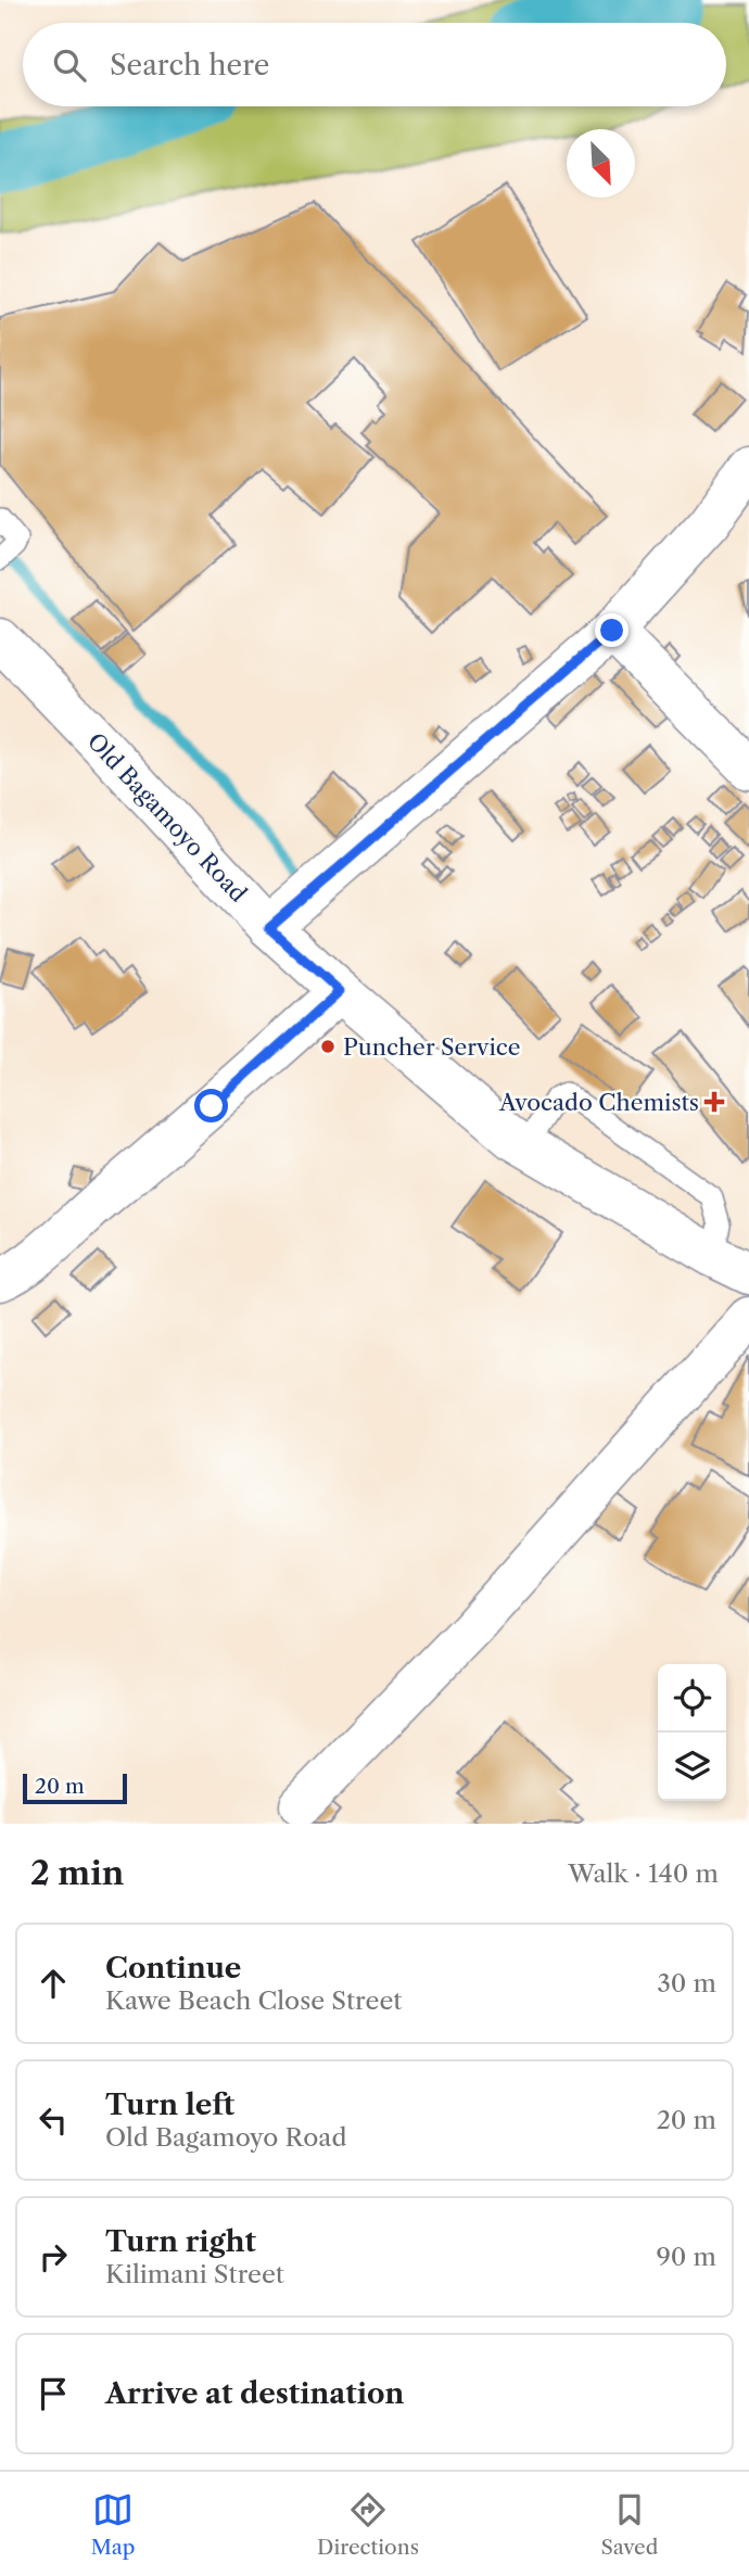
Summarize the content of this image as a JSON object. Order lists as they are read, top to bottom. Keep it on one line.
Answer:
{"streets":{"street":["Old Bagamoyo Road"]},"places":{"other":["Puncher Service"],"health":["Avocado Chemists"]},"scale_bar":"20 m","north":"bottom right","page":{"search":"Search here","scale":"20 m","heading":["2 min","Walk · 140 m"],"list":[["Continue","Kawe Beach Close Street","30 m"],["Turn left","Old Bagamoyo Road","20 m"],["Turn right","Kilimani Street","90 m"],"Arrive at destination"],"nav":["Map","Directions","Saved"]}}
